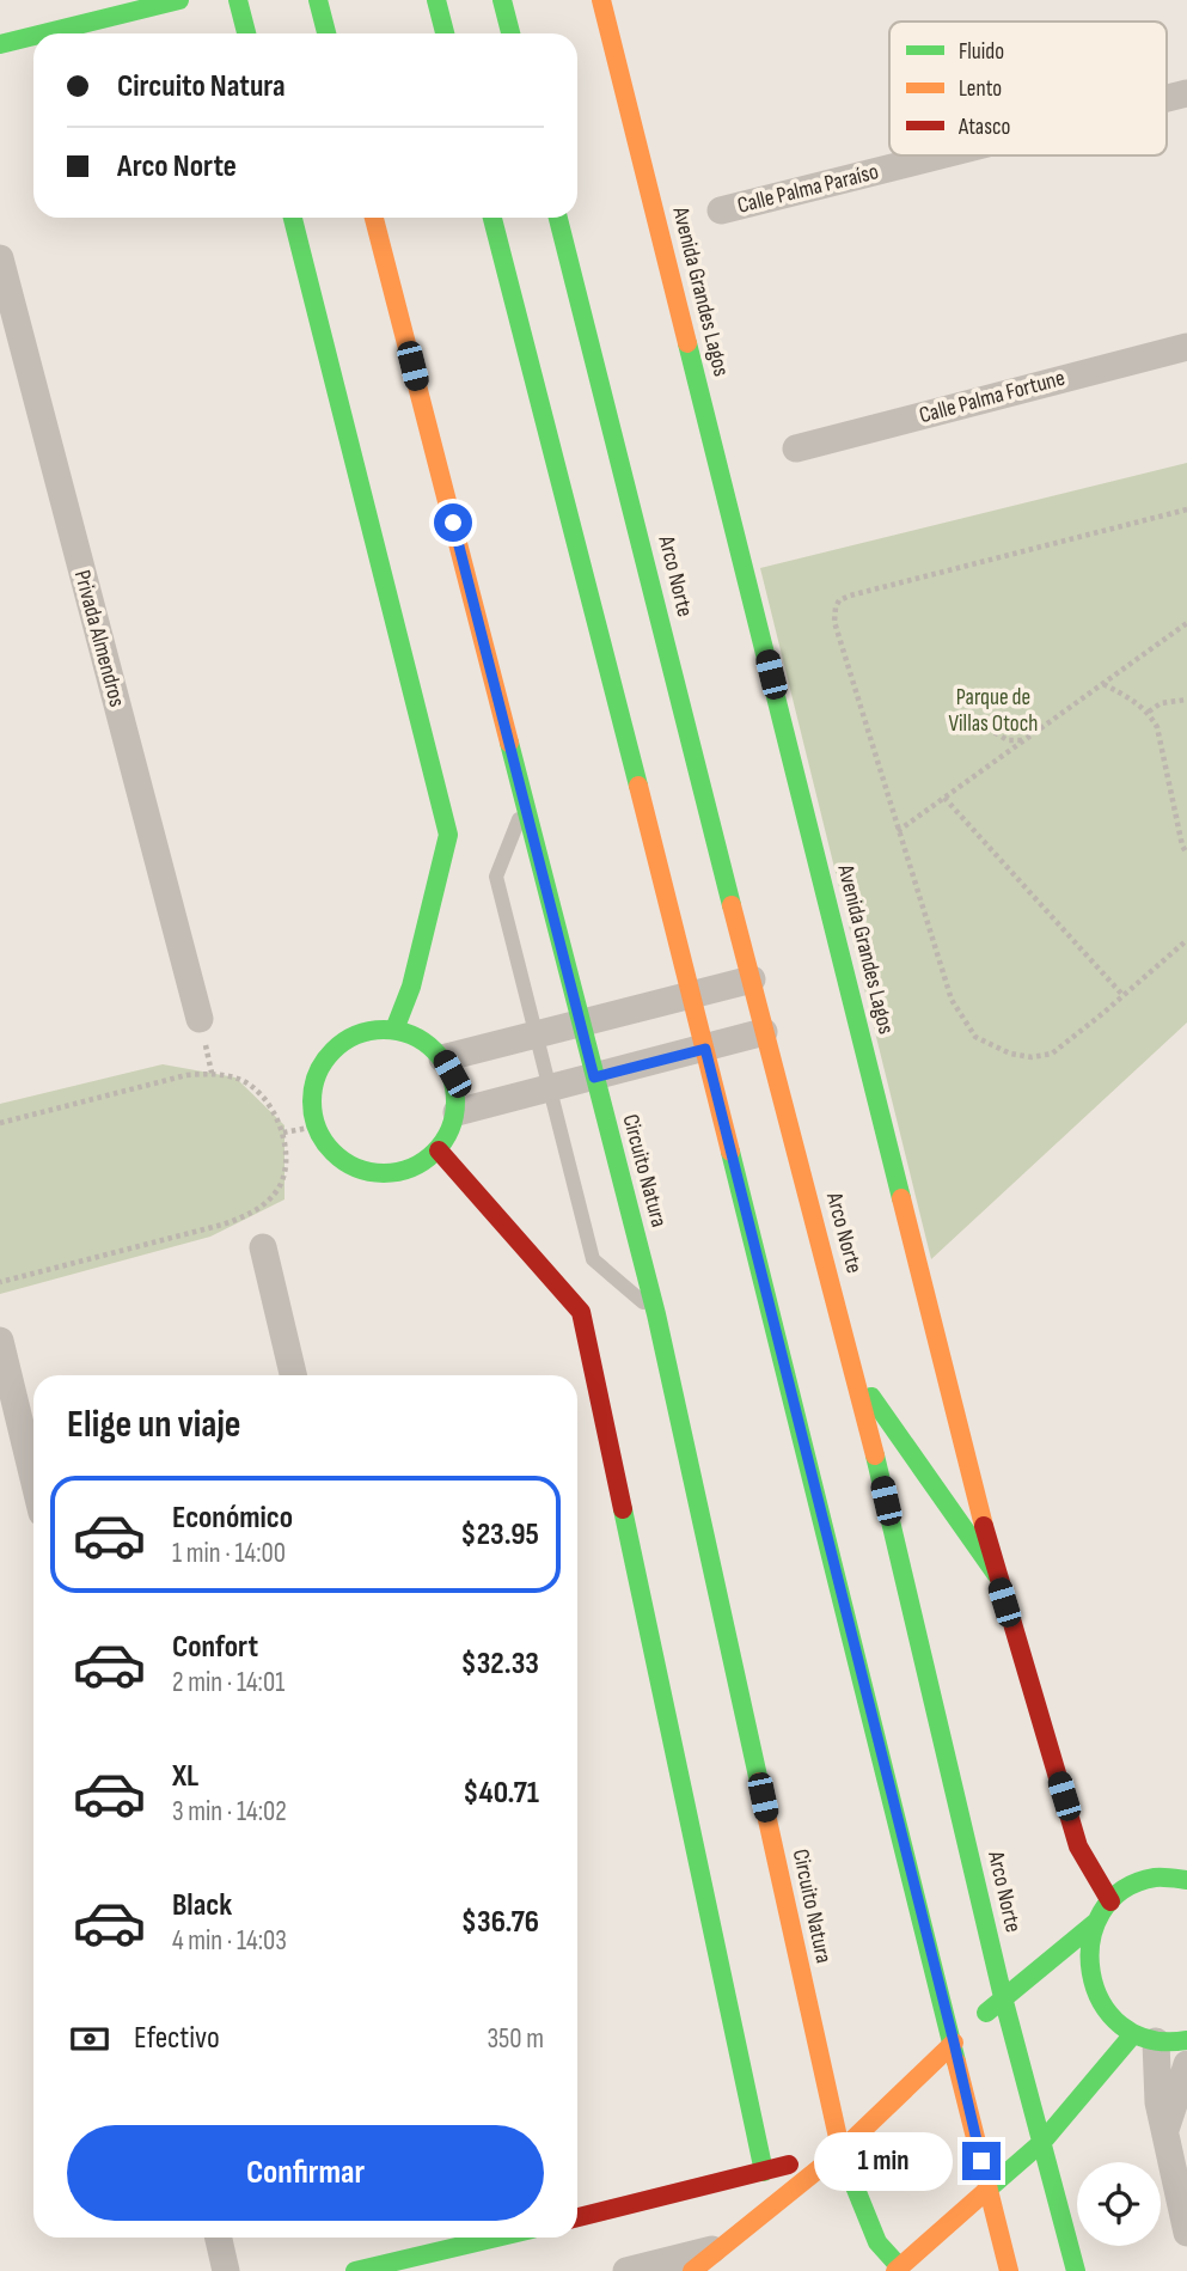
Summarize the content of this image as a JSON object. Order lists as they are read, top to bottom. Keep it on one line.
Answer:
{"streets":{"street":["Calle Palma Paraíso","Avenida Grandes Lagos","Calle Palma Fortune","Arco Norte","Privada Almendros","Circuito Natura"]},"parks":["Parque de Villas Otoch"],"legend":["Fluido","Lento","Atasco"],"page":{"banner":["Circuito Natura","Arco Norte"],"heading":"Elige un viaje","list":[{"name":"Económico","note":"1 min · 14:00","value":"$23.95"},{"name":"Confort","note":"2 min · 14:01","value":"$32.33"},{"name":"XL","note":"3 min · 14:02","value":"$40.71"},{"name":"Black","note":"4 min · 14:03","value":"$36.76"}],"pay":["Efectivo","350 m"],"buttons":"Confirmar","bubble":"1 min"}}
